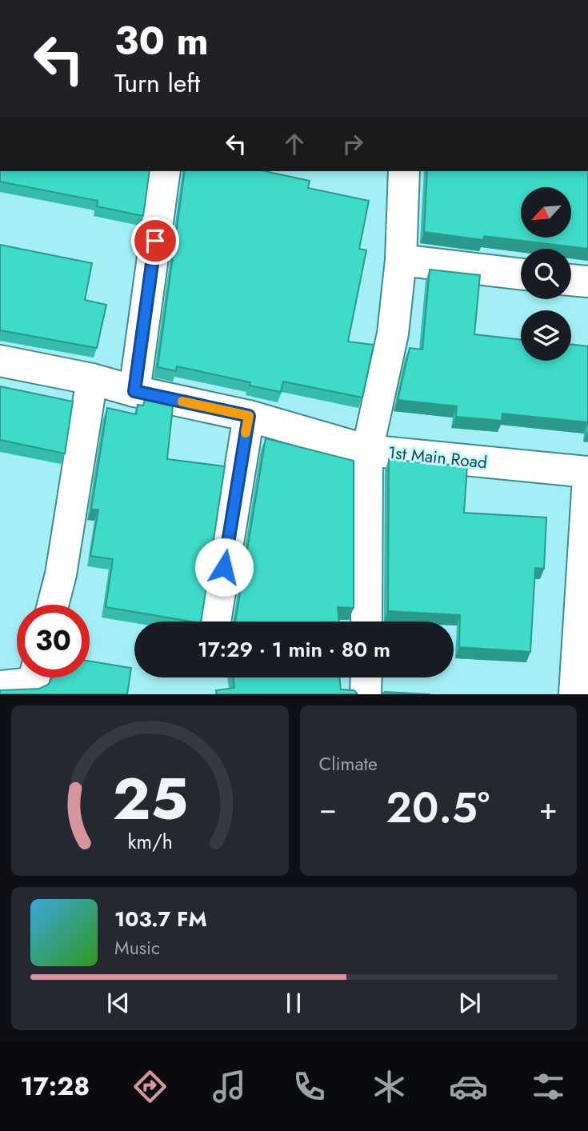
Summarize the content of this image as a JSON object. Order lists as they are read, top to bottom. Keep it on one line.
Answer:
{"streets":{"street":["1st Main Road"]},"north":"bottom left","page":{"turn":["30 m","Turn left"],"limit":"30","trip":"17:29 · 1 min · 80 m","tile":"Climate","heat":["−","20.5°","+"],"song":["103.7 FM","Music"],"tabs":"17:28","gauge":["25","km/h"]}}
